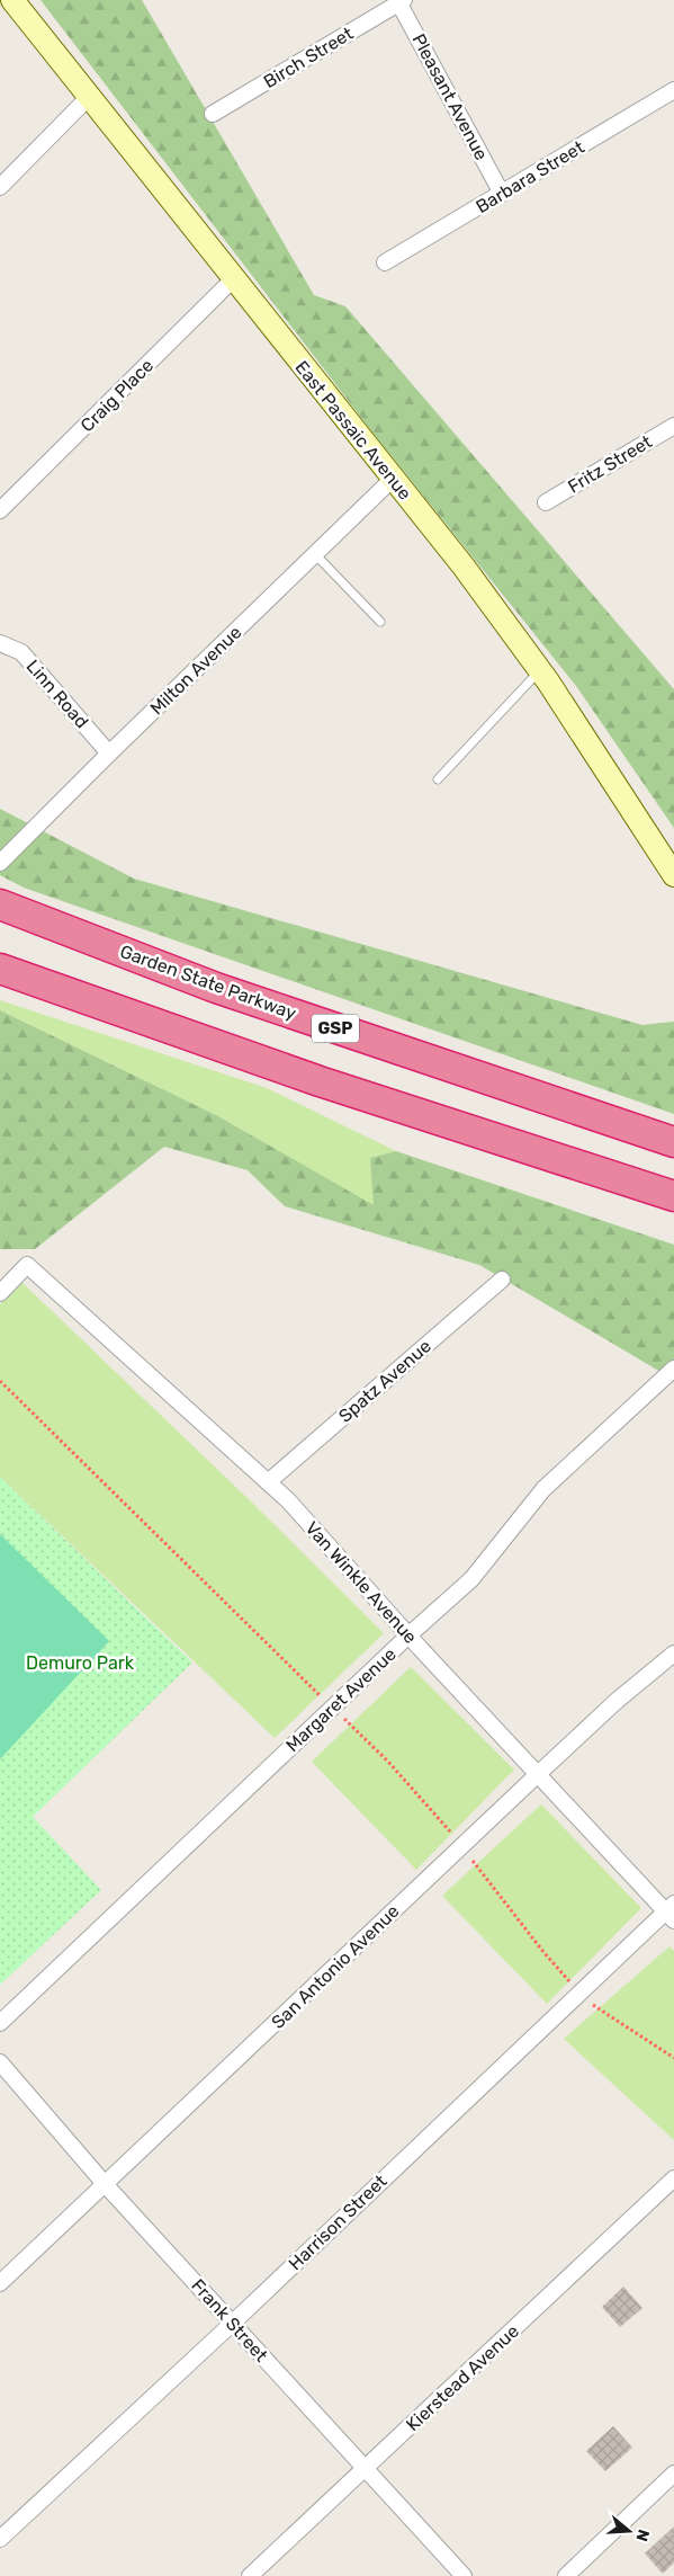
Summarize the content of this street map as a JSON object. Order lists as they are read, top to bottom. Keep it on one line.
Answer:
{"streets":{"highway":["Garden State Parkway","GSP"],"main road":["East Passaic Avenue"],"street":["Birch Street","Pleasant Avenue","Barbara Street","Craig Place","Fritz Street","Milton Avenue","Linn Road","Spatz Avenue","Van Winkle Avenue","Margaret Avenue","San Antonio Avenue","Harrison Street","Frank Street","Kierstead Avenue"]},"crossings":[["Birch Street","Pleasant Avenue"],["Pleasant Avenue","Barbara Street"],["Craig Place","East Passaic Avenue"],["East Passaic Avenue","Milton Avenue"],["Milton Avenue","Linn Road"],["Spatz Avenue","Van Winkle Avenue"],["Van Winkle Avenue","Margaret Avenue"],["Van Winkle Avenue","San Antonio Avenue"],["Van Winkle Avenue","Harrison Street"],["San Antonio Avenue","Frank Street"],["Harrison Street","Frank Street"],["Frank Street","Kierstead Avenue"]],"parks":["Demuro Park"],"north":"right"}
